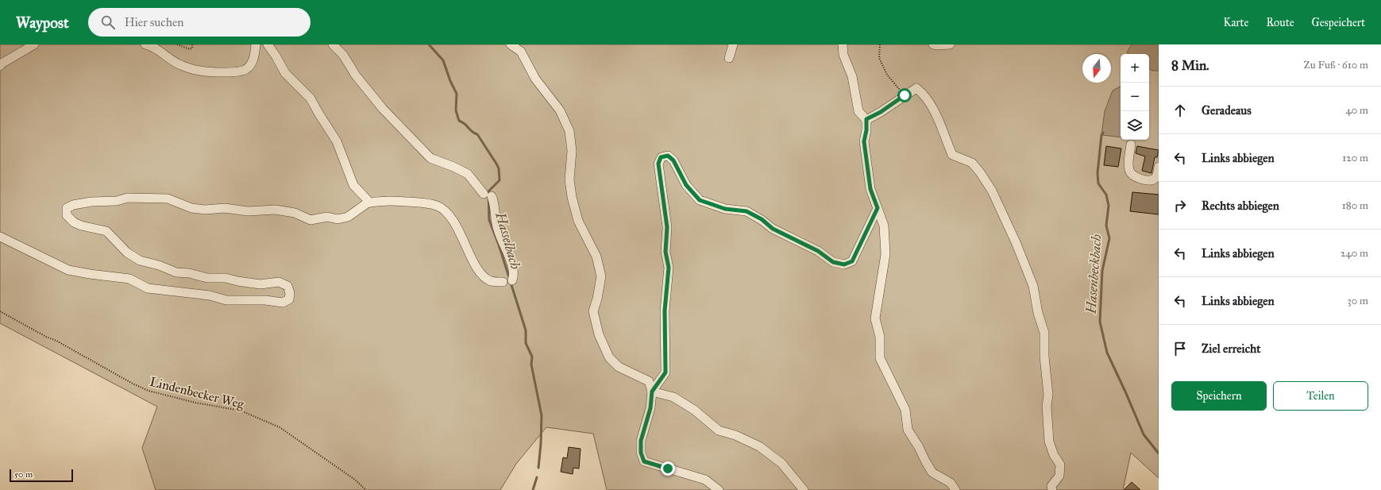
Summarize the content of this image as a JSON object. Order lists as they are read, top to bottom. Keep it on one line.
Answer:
{"streets":{"path":["Lindenbecker Weg"]},"water":["Hasselbach","Hasenbeckbach"],"scale_bar":"50 m","north":"bottom","page":{"header":"Waypost","search":"Hier suchen","nav":["Karte","Route","Gespeichert"],"heading":["8 Min.","Zu Fuß · 610 m"],"map_buttons":["+","−"],"list":[["Geradeaus","40 m"],["Links abbiegen","120 m"],["Rechts abbiegen","180 m"],["Links abbiegen","240 m"],["Links abbiegen","30 m"],"Ziel erreicht"],"buttons":["Speichern","Teilen"],"scale":"50 m"}}
